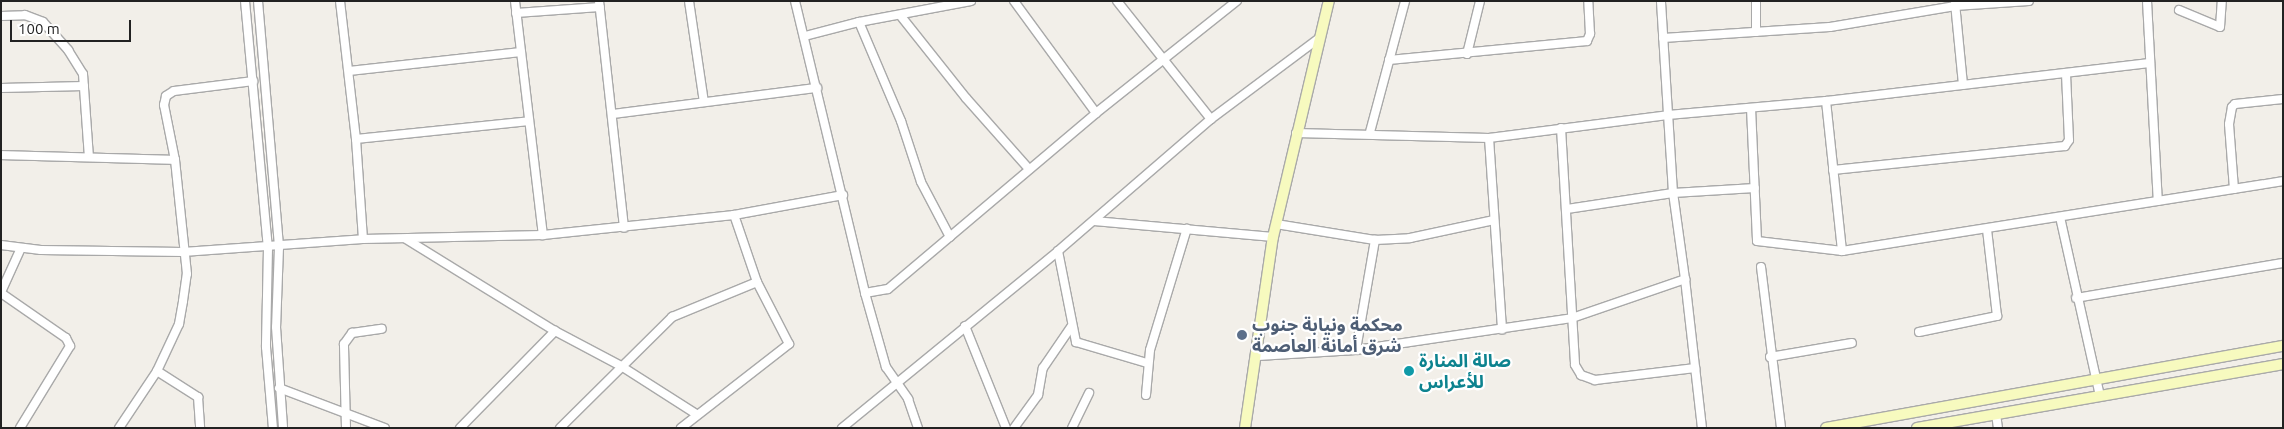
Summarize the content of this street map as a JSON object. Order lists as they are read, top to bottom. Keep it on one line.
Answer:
{"places":["محكمة ونيابة جنوب شرق أمانة العاصمة","صالة المنارة للأعراس"],"scale_bar":"100 m"}
